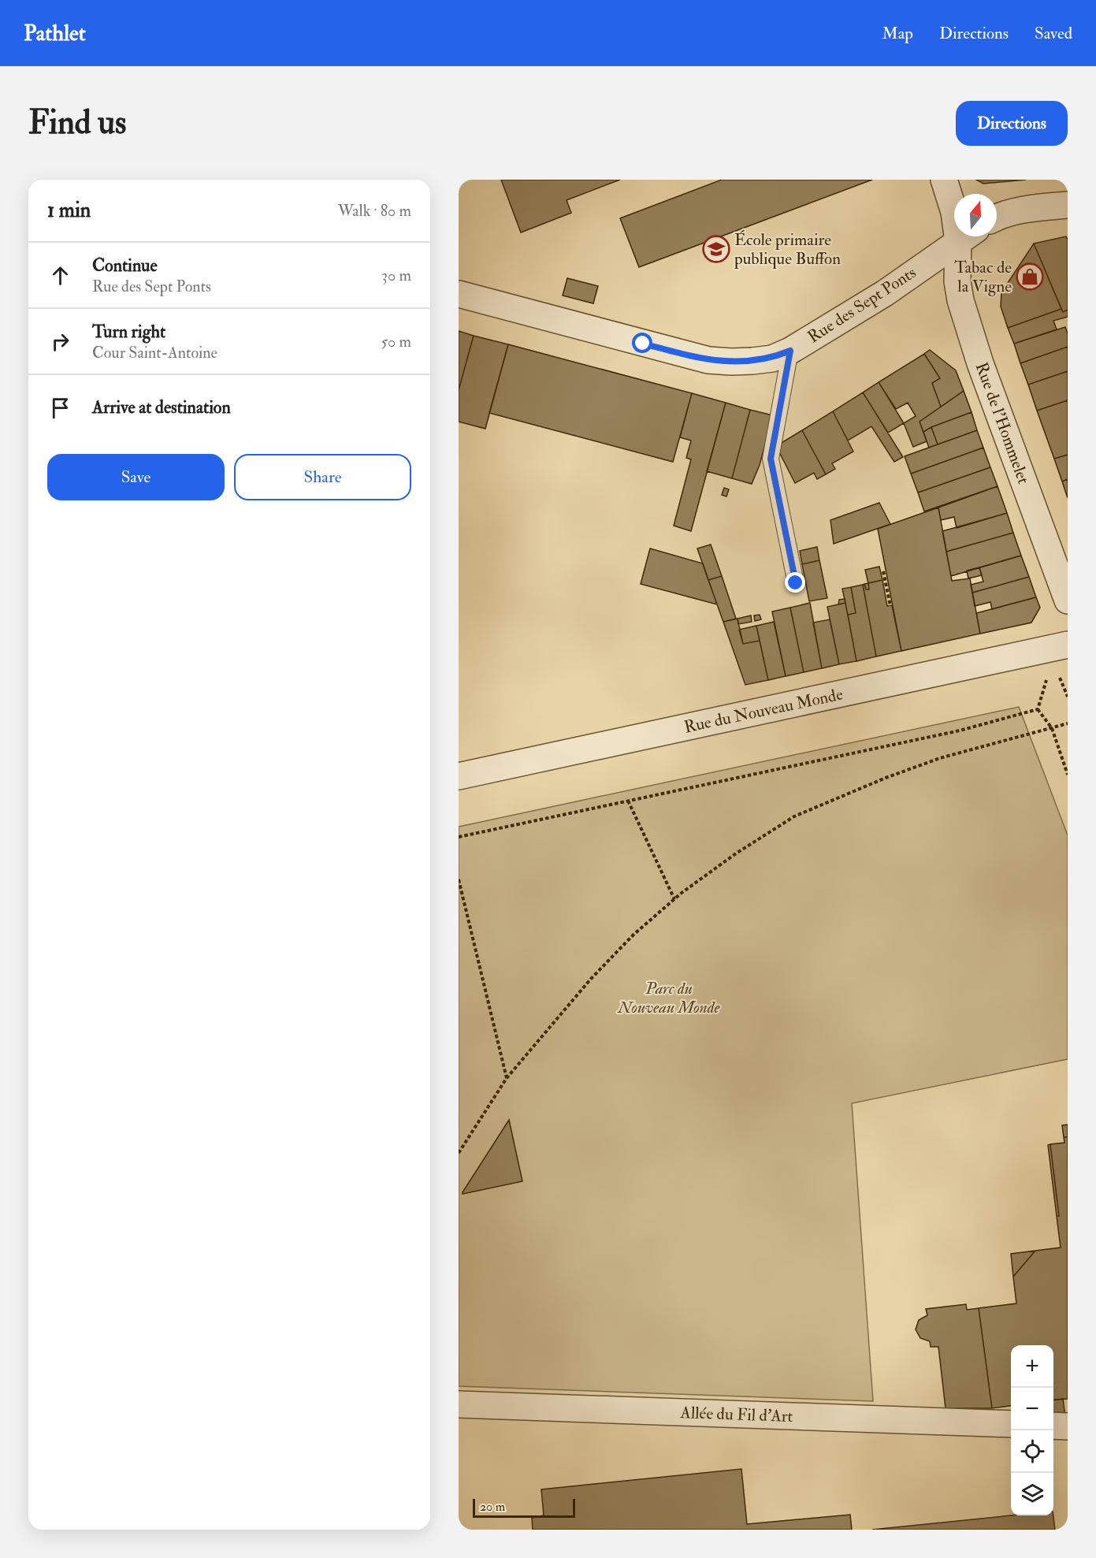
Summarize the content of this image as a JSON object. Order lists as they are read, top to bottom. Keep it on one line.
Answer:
{"streets":{"street":["Rue des Sept Ponts","Rue de l'Hommelet","Rue du Nouveau Monde","Allée du Fil d'Art"]},"parks":["Parc du Nouveau Monde"],"places":{"school or university":["École primaire publique Buffon"],"shop":["Tabac de la Vigne"]},"scale_bar":"20 m","north":"top","page":{"header":"Pathlet","nav":["Map","Directions","Saved"],"buttons":["Directions",["Save","Share"]],"title":"Find us","heading":["1 min","Walk · 80 m"],"list":[["Continue","Rue des Sept Ponts","30 m"],["Turn right","Cour Saint-Antoine","50 m"],"Arrive at destination"],"map_buttons":["+","−"],"scale":"20 m"}}
